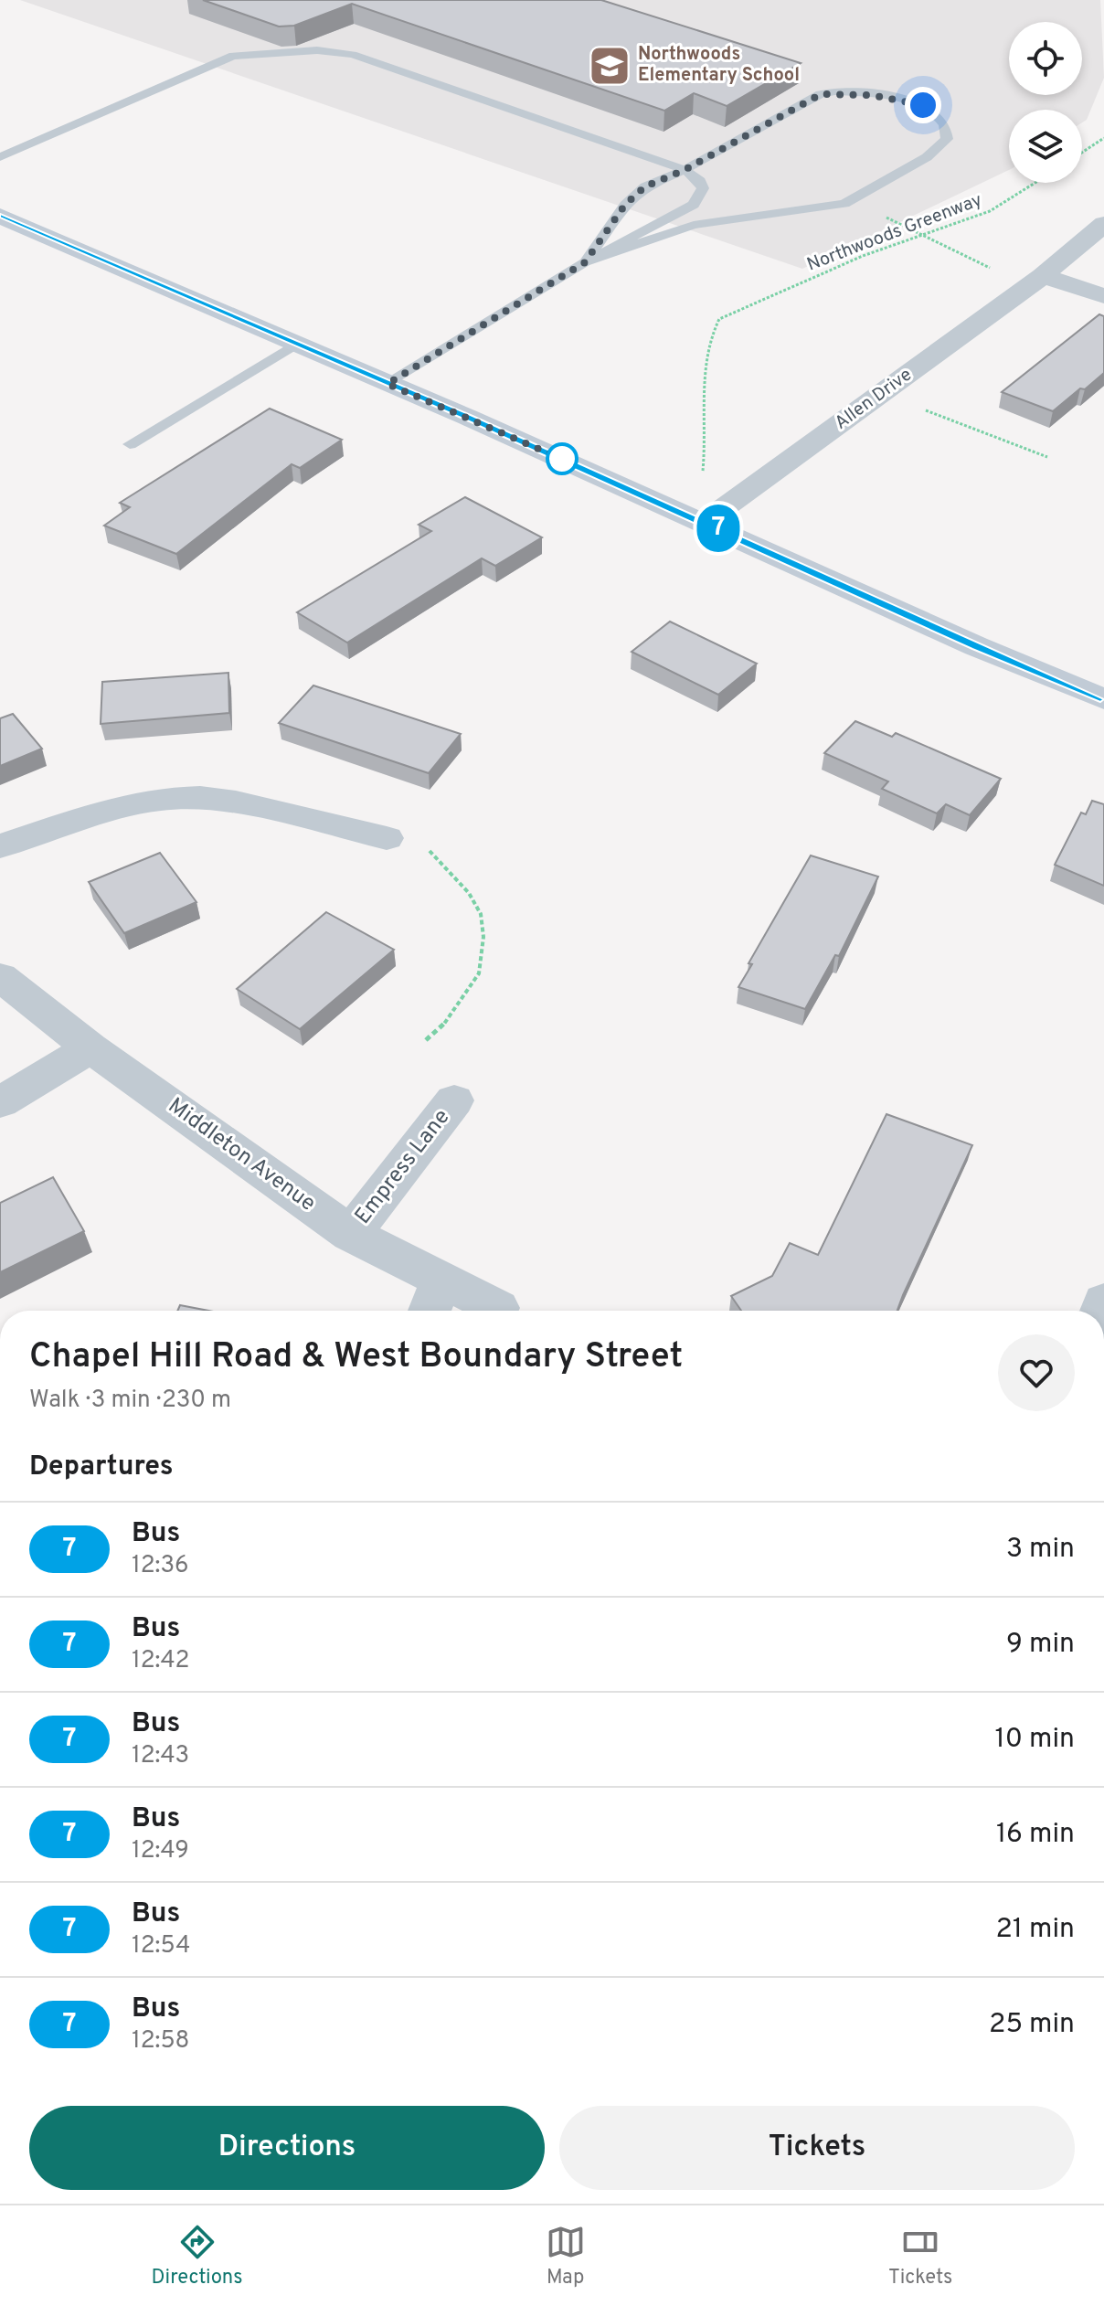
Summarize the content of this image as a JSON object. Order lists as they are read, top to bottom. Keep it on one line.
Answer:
{"streets":{"street":["Allen Drive","Middleton Avenue","Empress Lane"],"path":["Northwoods Greenway"]},"crossings":[["Middleton Avenue","Empress Lane"]],"places":{"school or university":["Northwoods Elementary School"]},"lines":["bus line 7"],"page":{"on_map":"7","heading":[["Chapel Hill Road & West Boundary Street","Walk · 3 min · 230 m"],"Departures"],"list":[{"mark":"7","name":"Bus","note":"12:36","value":"3 min"},{"mark":"7","name":"Bus","note":"12:42","value":"9 min"},{"mark":"7","name":"Bus","note":"12:43","value":"10 min"},{"mark":"7","name":"Bus","note":"12:49","value":"16 min"},{"mark":"7","name":"Bus","note":"12:54","value":"21 min"},{"mark":"7","name":"Bus","note":"12:58","value":"25 min"}],"buttons":["Directions","Tickets"],"tabs":["Directions","Map","Tickets"]}}
